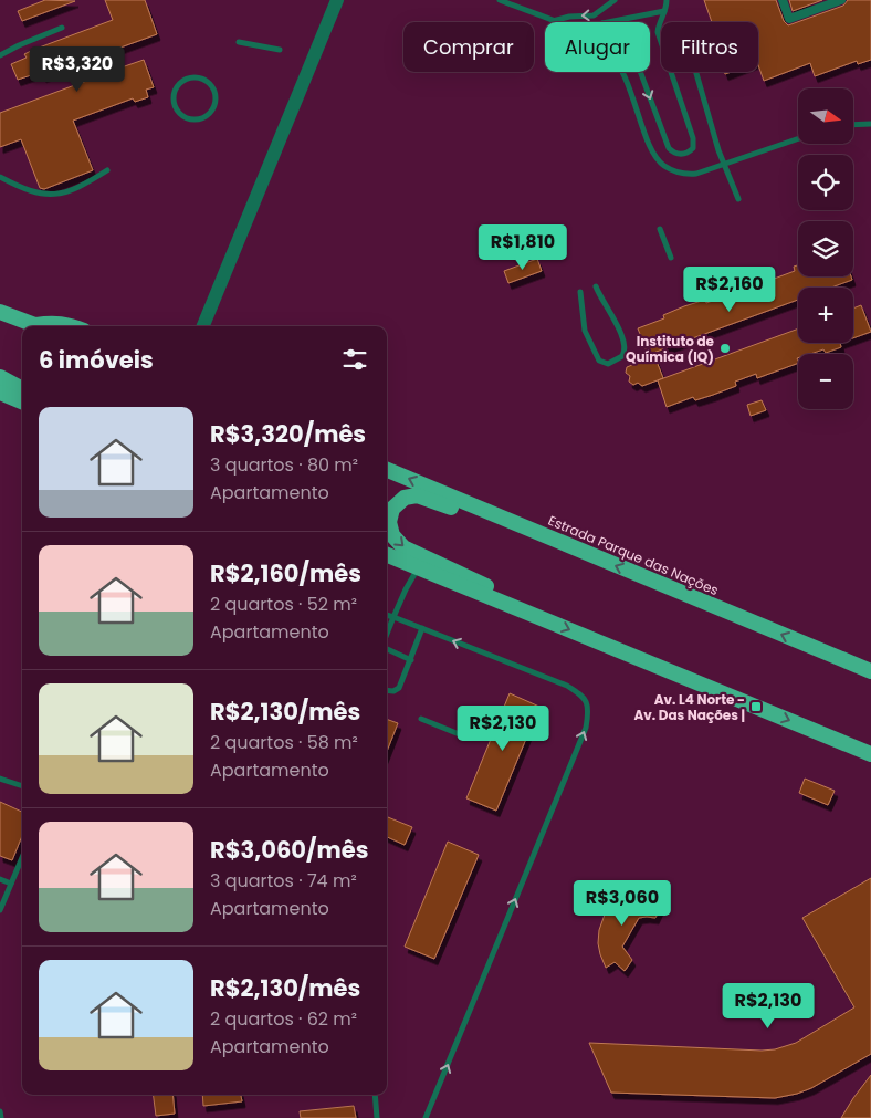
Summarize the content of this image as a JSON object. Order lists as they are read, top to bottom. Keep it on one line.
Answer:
{"streets":{"highway":["Estrada Parque das Nações"]},"places":{"other":["Instituto de Química (IQ)"],"transit":["Av. L4 Norte - Av. Das Nações |"]},"north":"right","page":{"chip":["Comprar","Alugar","Filtros"],"price":["R$3,320","R$1,810","R$2,160","R$2,130","R$3,060","R$2,130"],"map_buttons":["+","−"],"heading":"6 imóveis","list":[{"name":"R$3,320/mês","note":"3 quartos · 80 m² · Apartamento"},{"name":"R$2,160/mês","note":"2 quartos · 52 m² · Apartamento"},{"name":"R$2,130/mês","note":"2 quartos · 58 m² · Apartamento"},{"name":"R$3,060/mês","note":"3 quartos · 74 m² · Apartamento"},{"name":"R$2,130/mês","note":"2 quartos · 62 m² · Apartamento"}]}}
